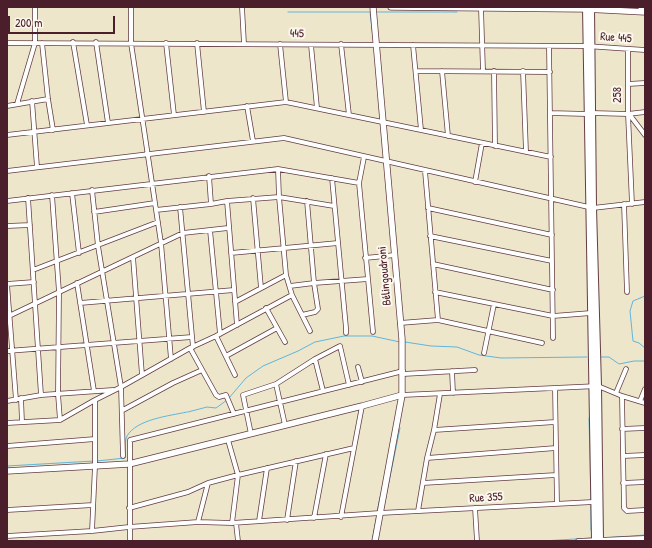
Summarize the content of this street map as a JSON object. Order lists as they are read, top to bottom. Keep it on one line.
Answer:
{"streets":{"street":["445","Rue 445","258","Bélingoudroni","Rue 355"]},"crossings":[["445","Rue 445"],["445","Bélingoudroni"],["Rue 445","258"],["Bélingoudroni","Rue 355"]],"scale_bar":"200 m"}
